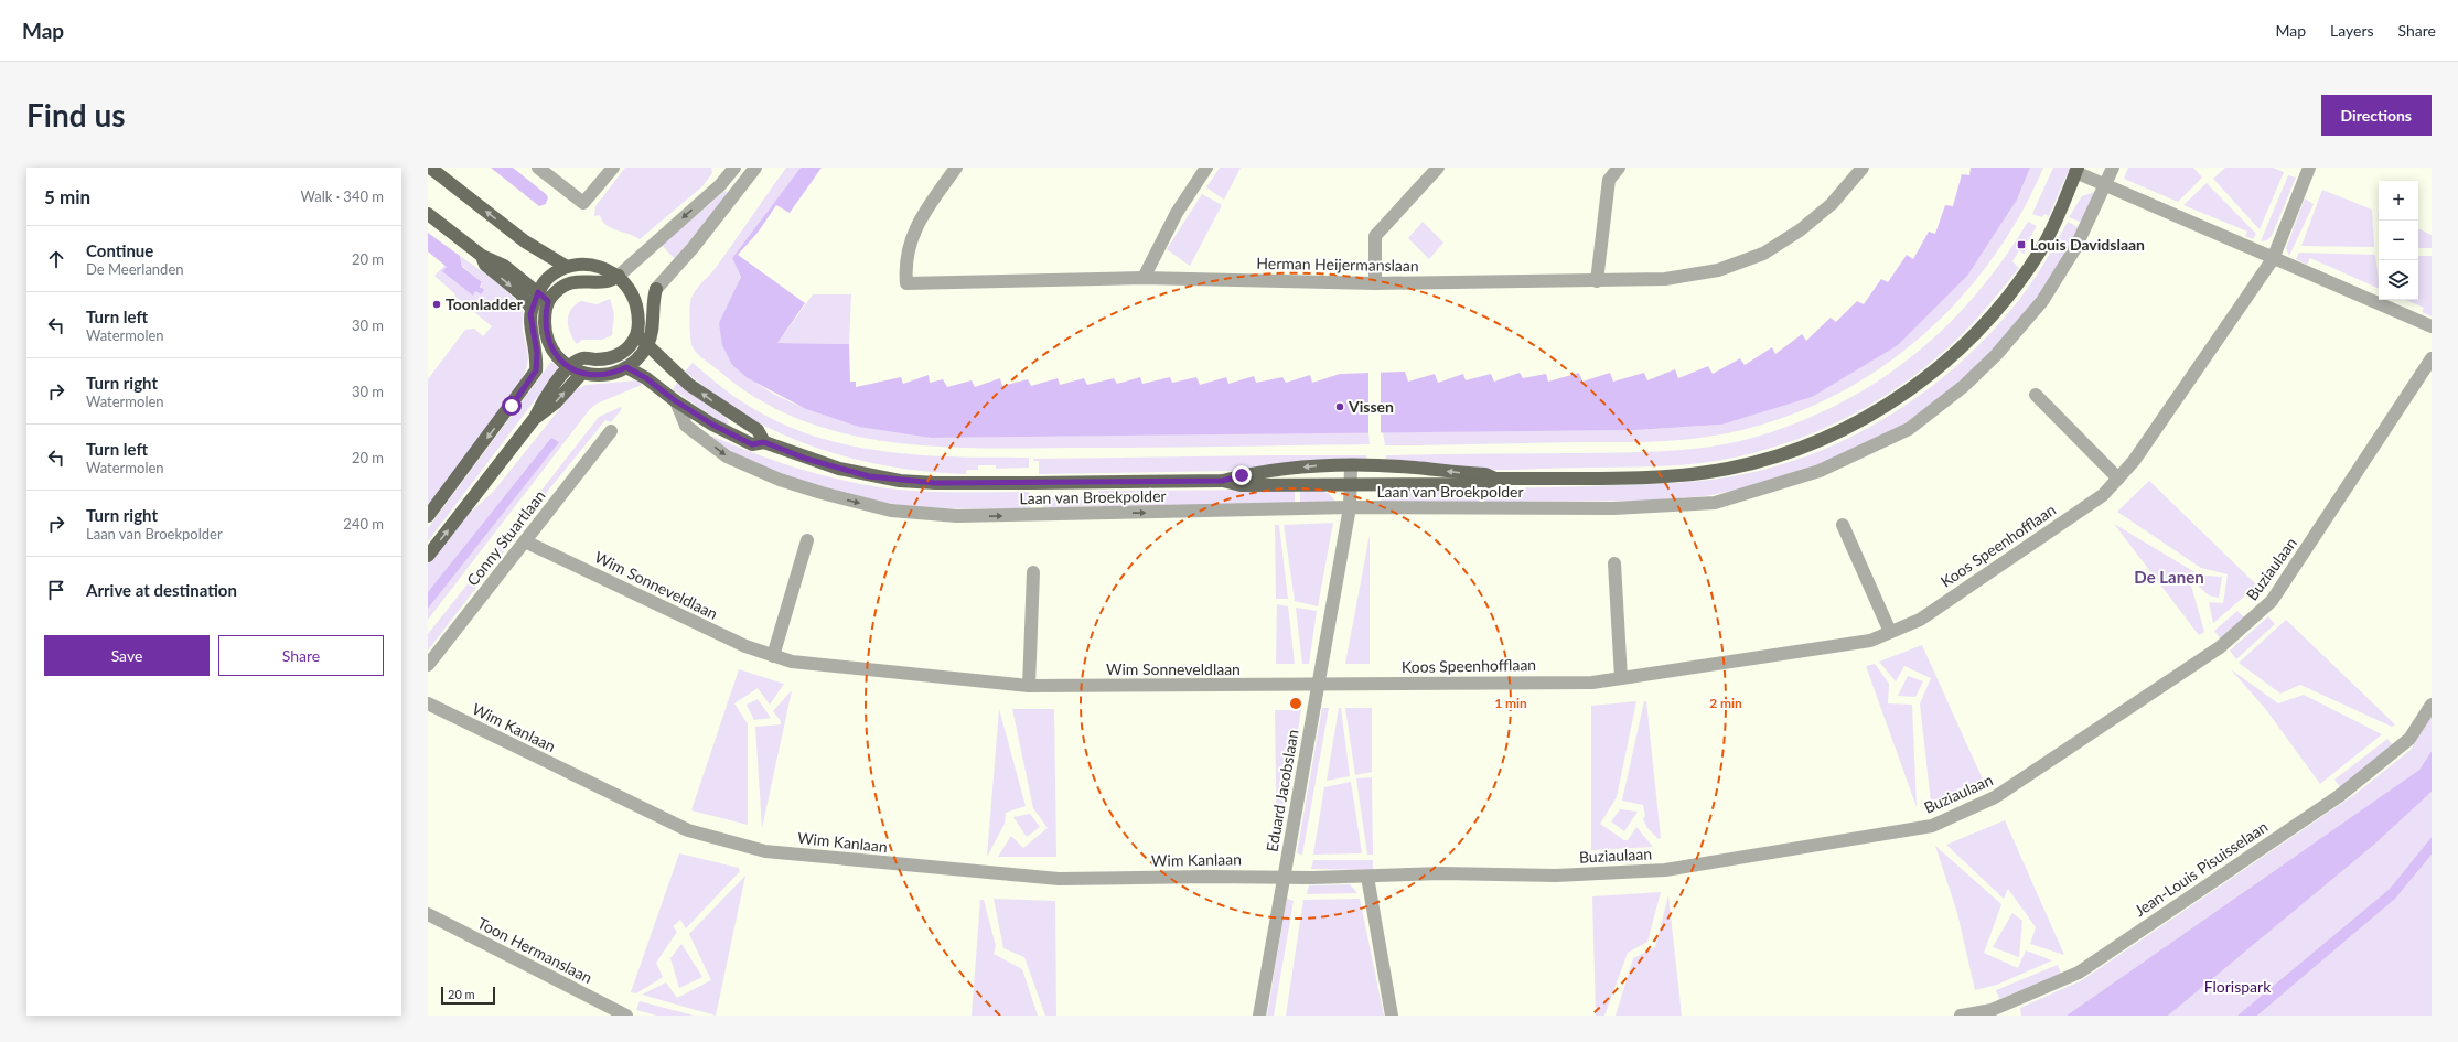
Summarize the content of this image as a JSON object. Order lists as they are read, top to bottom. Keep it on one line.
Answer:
{"streets":{"main road":["Laan van Broekpolder"],"street":["Herman Heijermanslaan","Conny Stuartlaan","Koos Speenhofflaan","Buziaulaan","Wim Sonneveldlaan","Wim Kanlaan","Eduard Jacobslaan","Jean-Louis Pisuisselaan","Toon Hermanslaan"]},"crossings":[["Laan van Broekpolder","Eduard Jacobslaan"],["Conny Stuartlaan","Wim Sonneveldlaan"],["Koos Speenhofflaan","Wim Sonneveldlaan"],["Koos Speenhofflaan","Eduard Jacobslaan"],["Buziaulaan","Wim Kanlaan"],["Buziaulaan","Eduard Jacobslaan"],["Wim Sonneveldlaan","Eduard Jacobslaan"],["Wim Kanlaan","Eduard Jacobslaan"]],"districts":["De Lanen"],"parks":["Florispark"],"places":{"transit":["Louis Davidslaan"],"other":["Toonladder","Vissen"]},"scale_bar":"20 m","page":{"header":"Map","nav":["Map","Layers","Share"],"buttons":["Directions",["Save","Share"]],"title":"Find us","heading":["5 min","Walk · 340 m"],"map_buttons":["+","−"],"list":[["Continue","De Meerlanden","20 m"],["Turn left","Watermolen","30 m"],["Turn right","Watermolen","30 m"],["Turn left","Watermolen","20 m"],["Turn right","Laan van Broekpolder","240 m"],"Arrive at destination"],"scale":"20 m"},"rings":["1 min","2 min"]}
